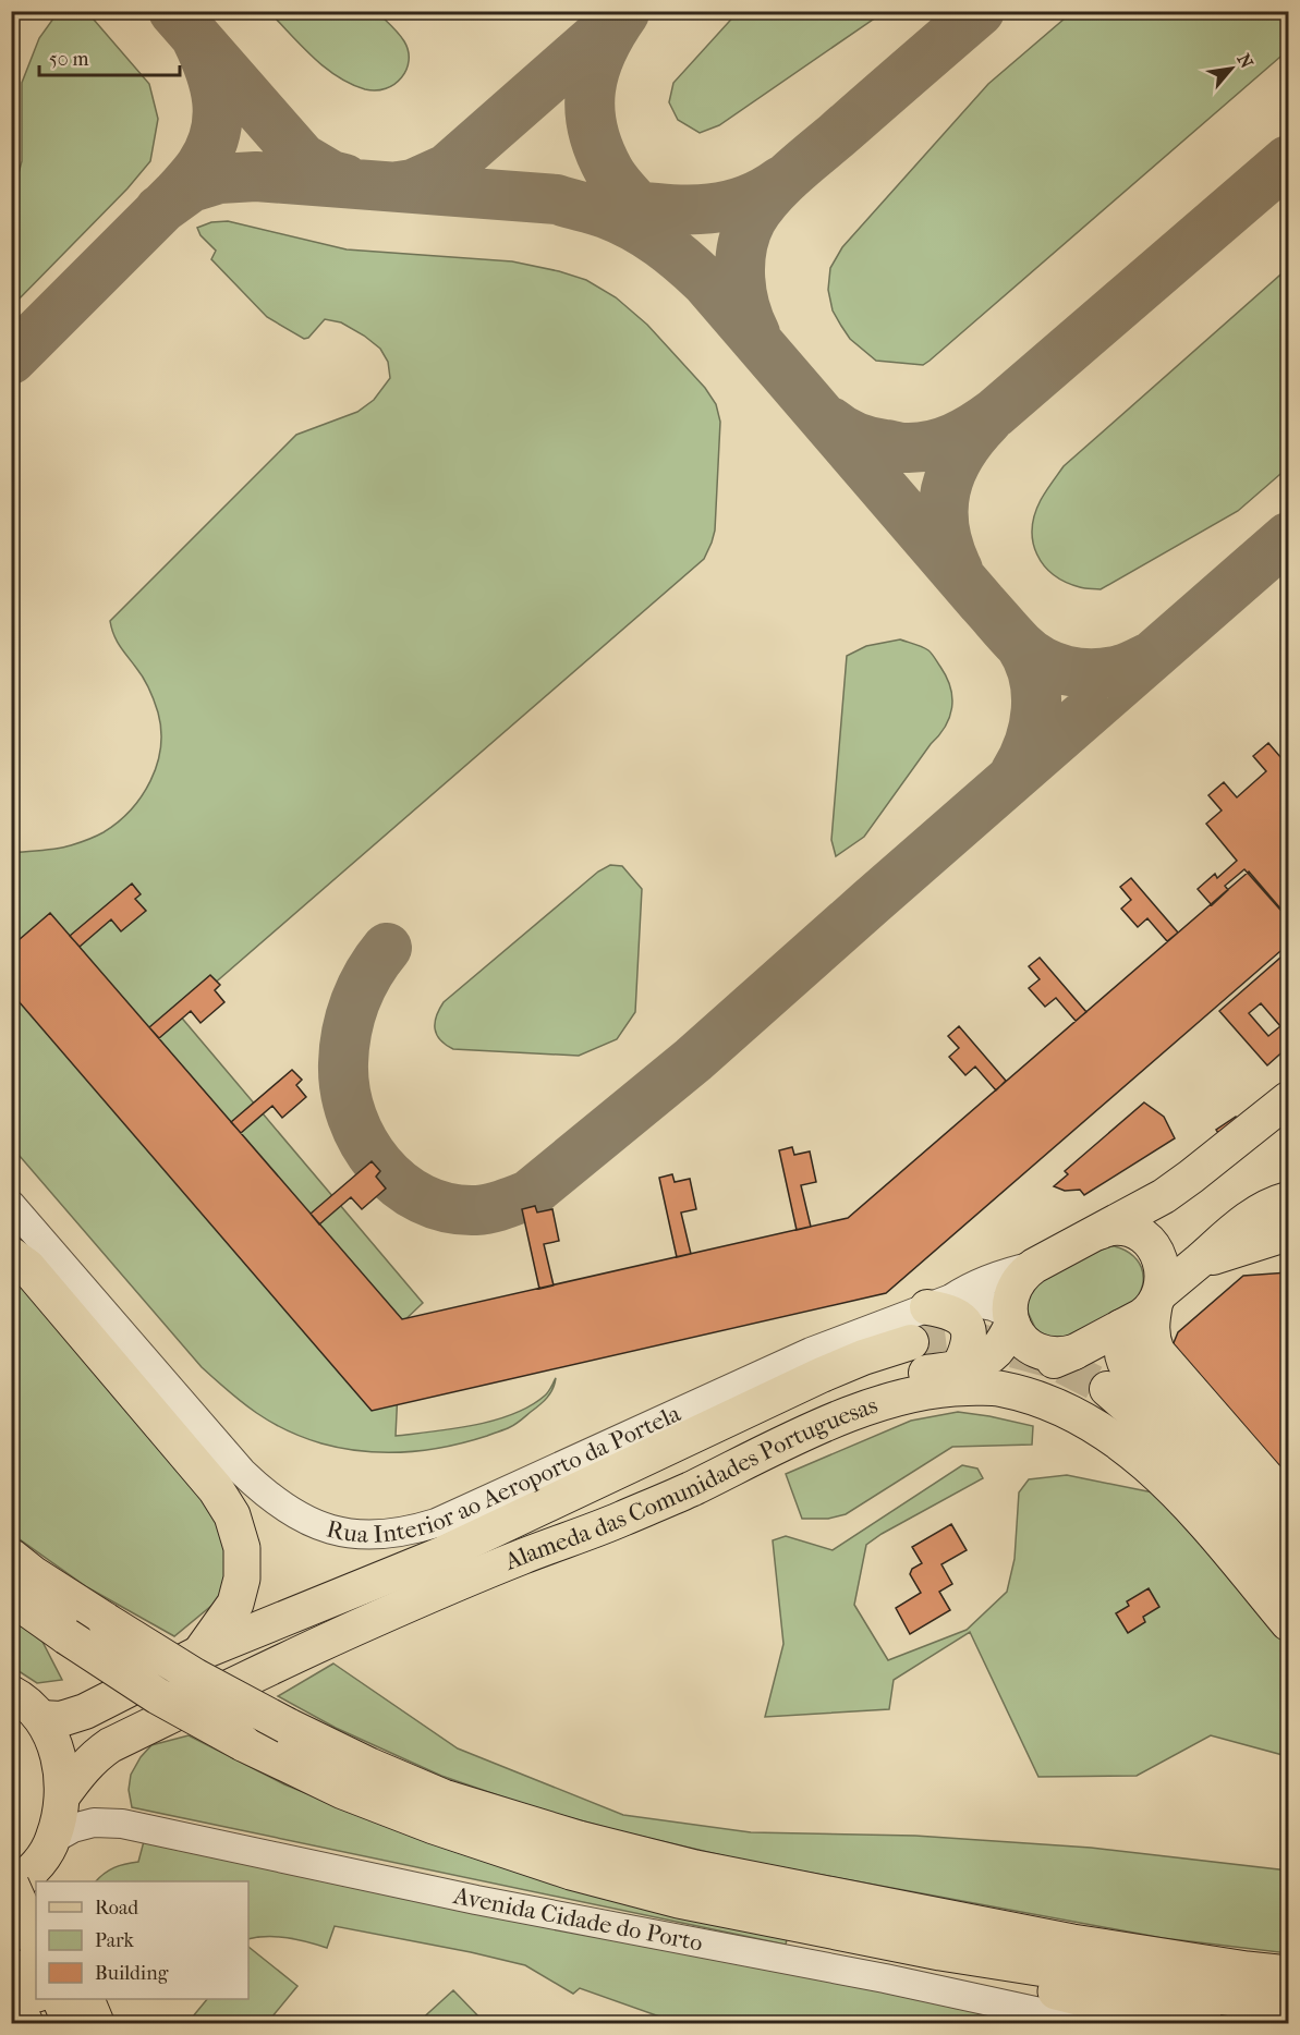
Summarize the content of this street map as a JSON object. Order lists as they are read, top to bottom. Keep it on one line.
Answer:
{"streets":{"main road":["Rua Interior ao Aeroporto da Portela","Alameda das Comunidades Portuguesas"],"street":["Avenida Cidade do Porto"]},"legend":["Road","Park","Building"],"scale_bar":"50 m","north":"top right"}
